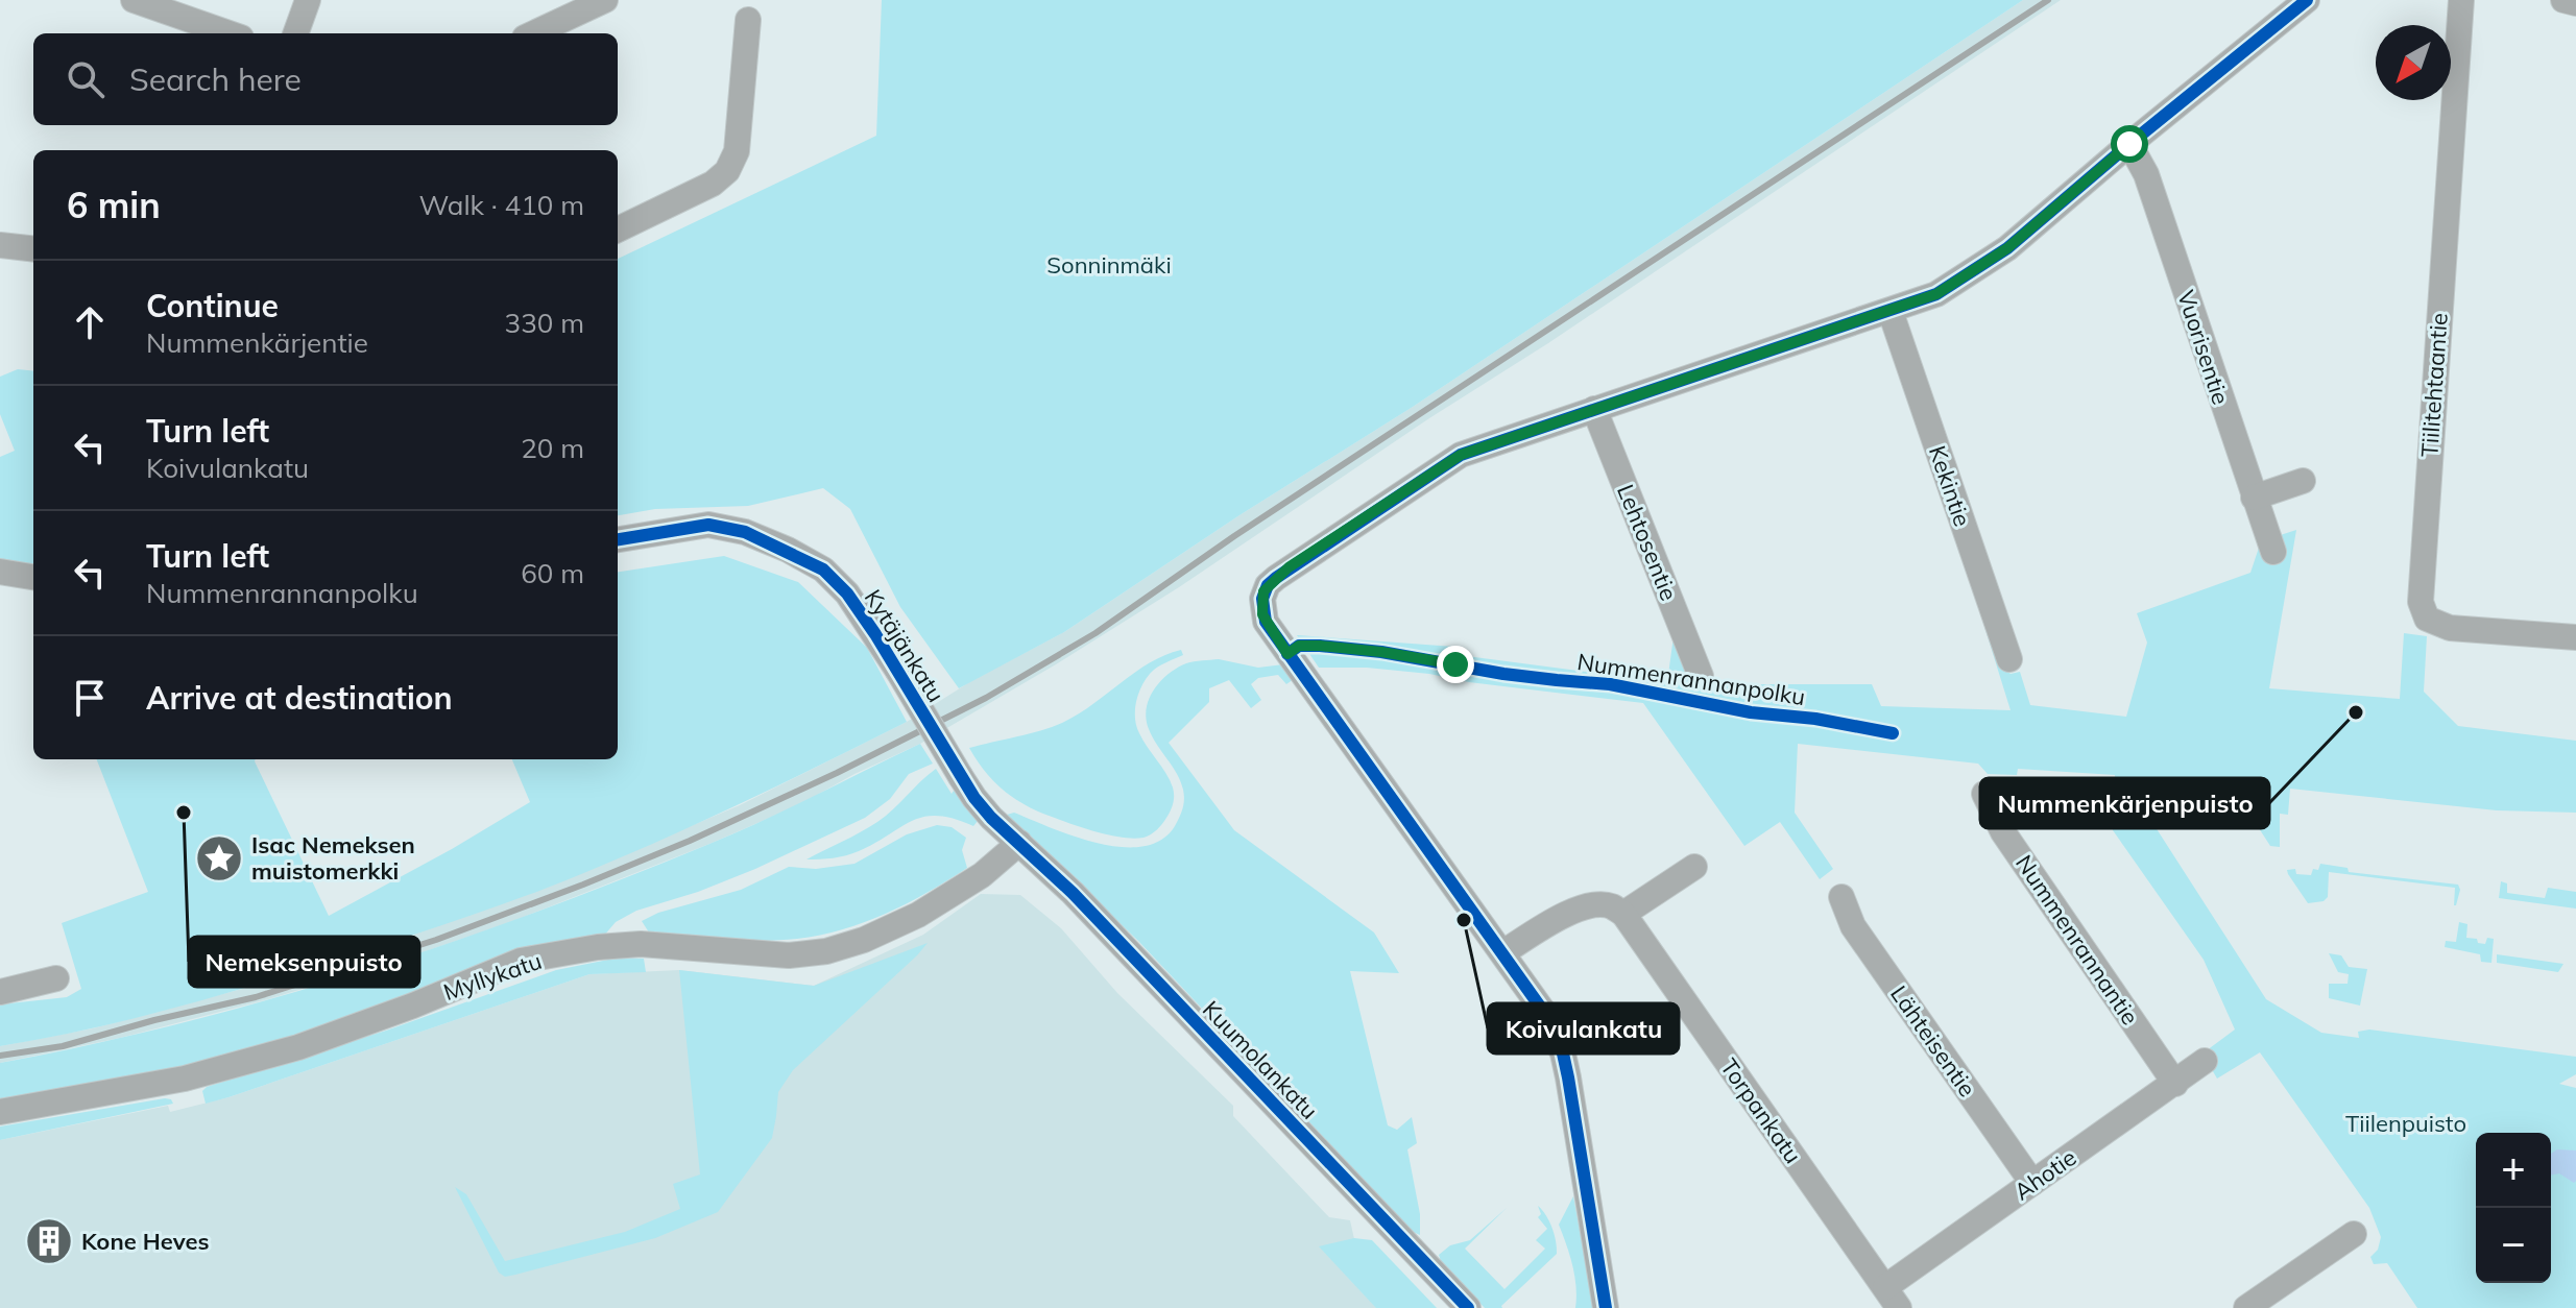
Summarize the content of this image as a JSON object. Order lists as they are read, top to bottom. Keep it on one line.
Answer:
{"streets":{"street":["Vuorisentie","Tiilitehtaantie","Kekintie","Lehtosentie","Kytäjänkatu","Nummenrannantie","Myllykatu","Lähteisentie","Kuumolankatu","Torpankatu","Ahotie"],"cycle path":["Nummenrannanpolku"]},"crossings":[["Kytäjänkatu","Myllykatu"],["Kytäjänkatu","Kuumolankatu"],["Nummenrannantie","Ahotie"],["Myllykatu","Kuumolankatu"],["Lähteisentie","Ahotie"],["Torpankatu","Ahotie"]],"parks":["Sonninmäki","Tiilenpuisto"],"places":{"other":["Nummenkärjenpuisto","Nemeksenpuisto","Koivulankatu"],"place":["Isac Nemeksen muistomerkki"],"building":["Kone Heves"]},"north":"bottom left","page":{"search":"Search here","heading":["6 min","Walk · 410 m"],"list":[["Continue","Nummenkärjentie","330 m"],["Turn left","Koivulankatu","20 m"],["Turn left","Nummenrannanpolku","60 m"],"Arrive at destination"],"map_buttons":["+","−"]}}
